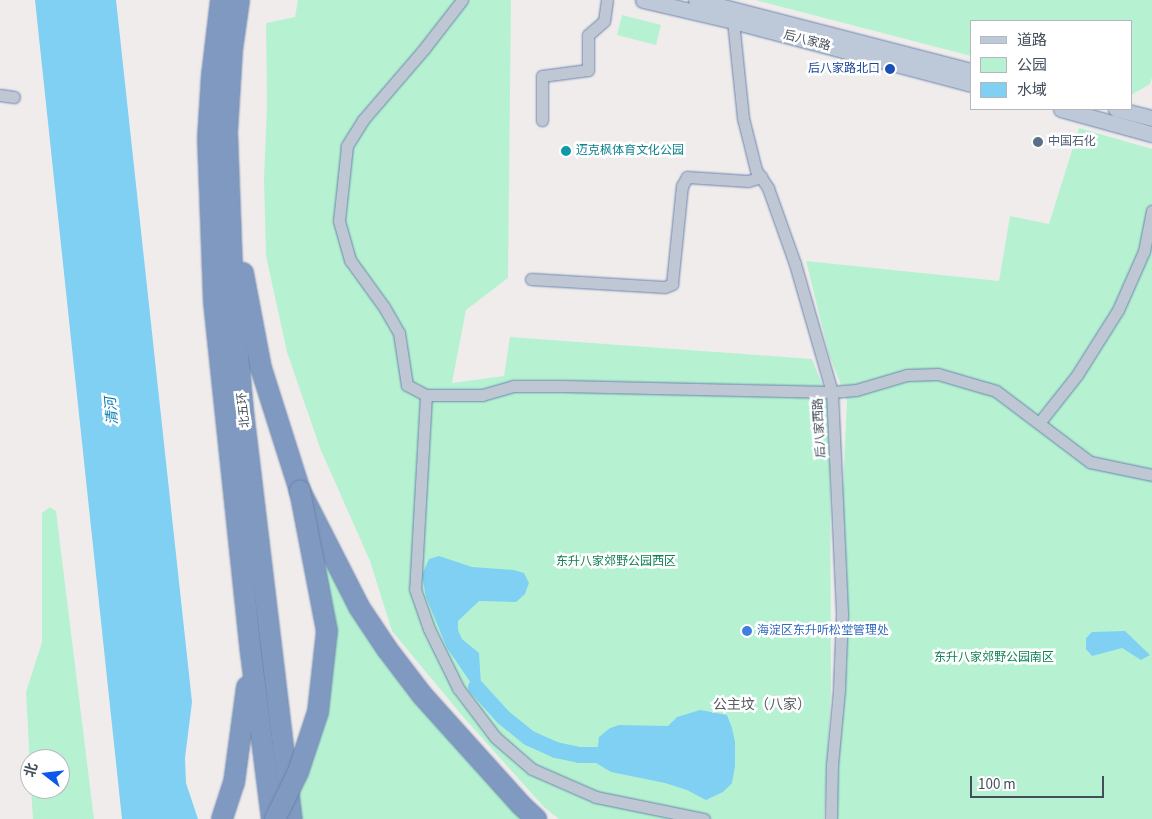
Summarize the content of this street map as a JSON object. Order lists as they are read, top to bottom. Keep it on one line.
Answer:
{"streets":{"highway":["北五环"],"main road":["后八家路"],"street":["后八家西路"]},"crossings":[["后八家路","后八家西路"]],"districts":["公主坟（八家）"],"water":["清河"],"parks":["东升八家郊野公园西区","东升八家郊野公园南区"],"places":["后八家路北口","中国石化","迈克枫体育文化公园","海淀区东升听松堂管理处"],"legend":["道路","公园","水域"],"scale_bar":"100 m","north":"left"}
